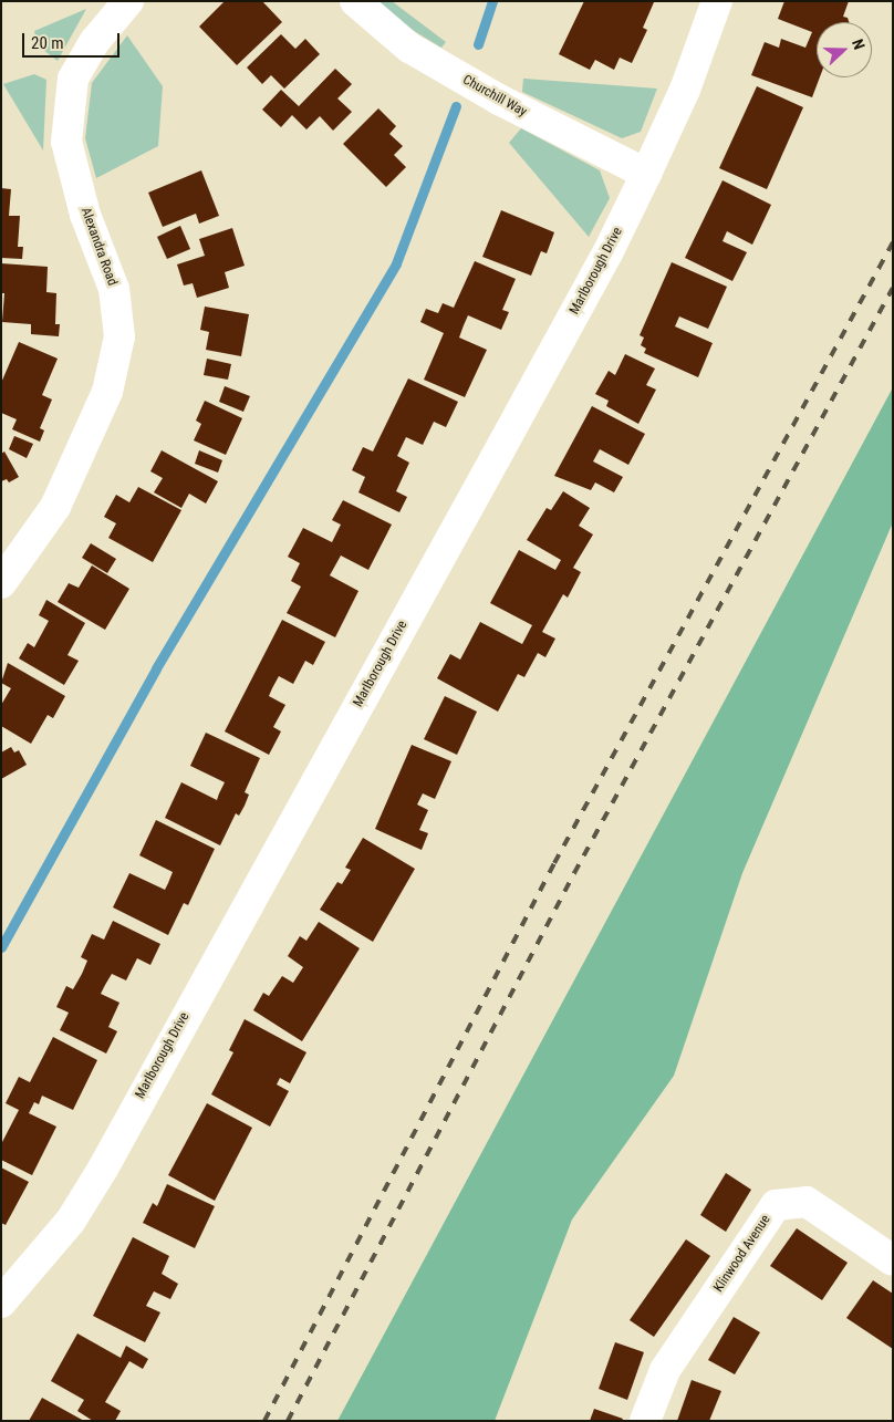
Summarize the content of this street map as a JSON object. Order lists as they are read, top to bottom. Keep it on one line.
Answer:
{"streets":{"street":["Churchill Way","Alexandra Road","Marlborough Drive","Klinwood Avenue"]},"crossings":[["Churchill Way","Marlborough Drive"]],"scale_bar":"20 m","north":"right"}
